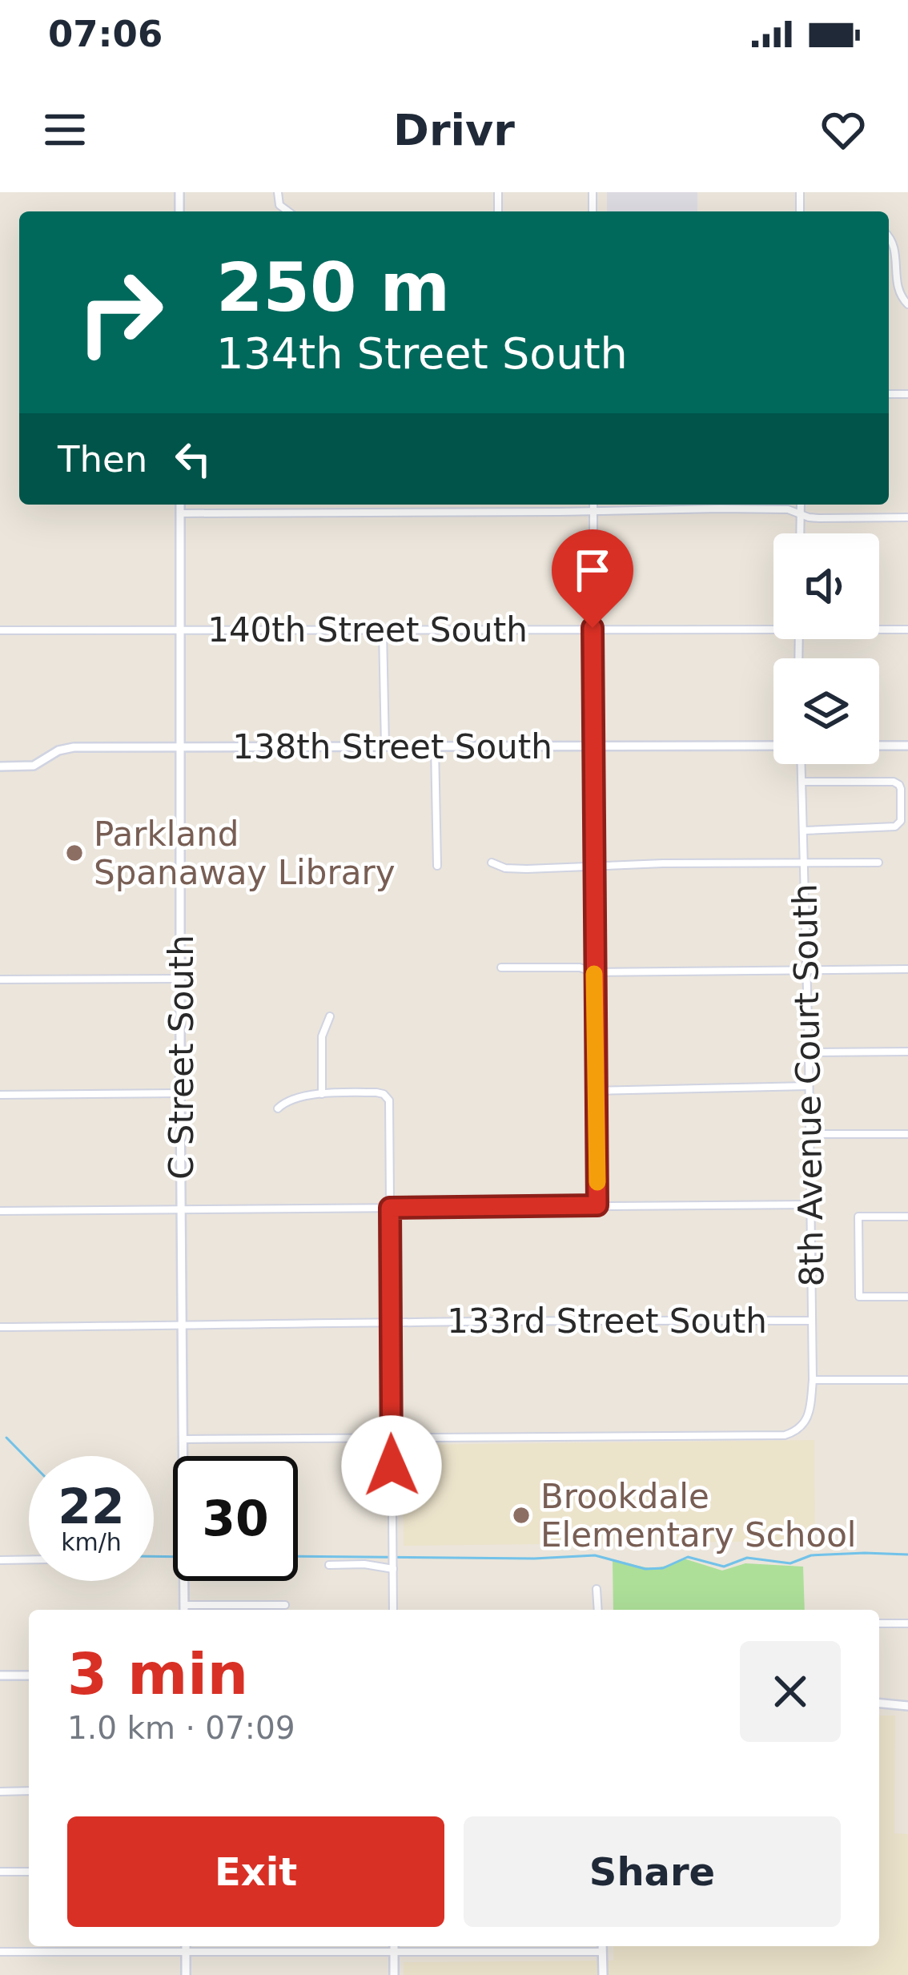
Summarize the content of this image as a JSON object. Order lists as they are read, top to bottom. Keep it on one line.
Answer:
{"streets":{"street":["140th Street South","138th Street South","C Street South","8th Avenue Court South","133rd Street South"]},"crossings":[["140th Street South","C Street South"],["138th Street South","C Street South"],["C Street South","133rd Street South"],["8th Avenue Court South","133rd Street South"]],"places":["Parkland Spanaway Library","Brookdale Elementary School"],"page":{"status":"07:06","header":"Drivr","turn":["250 m","134th Street South"],"then":"Then","speed":"22 km/h","limit":"30","heading":["3 min","1.0 km · 07:09"],"buttons":["Exit","Share"]}}
